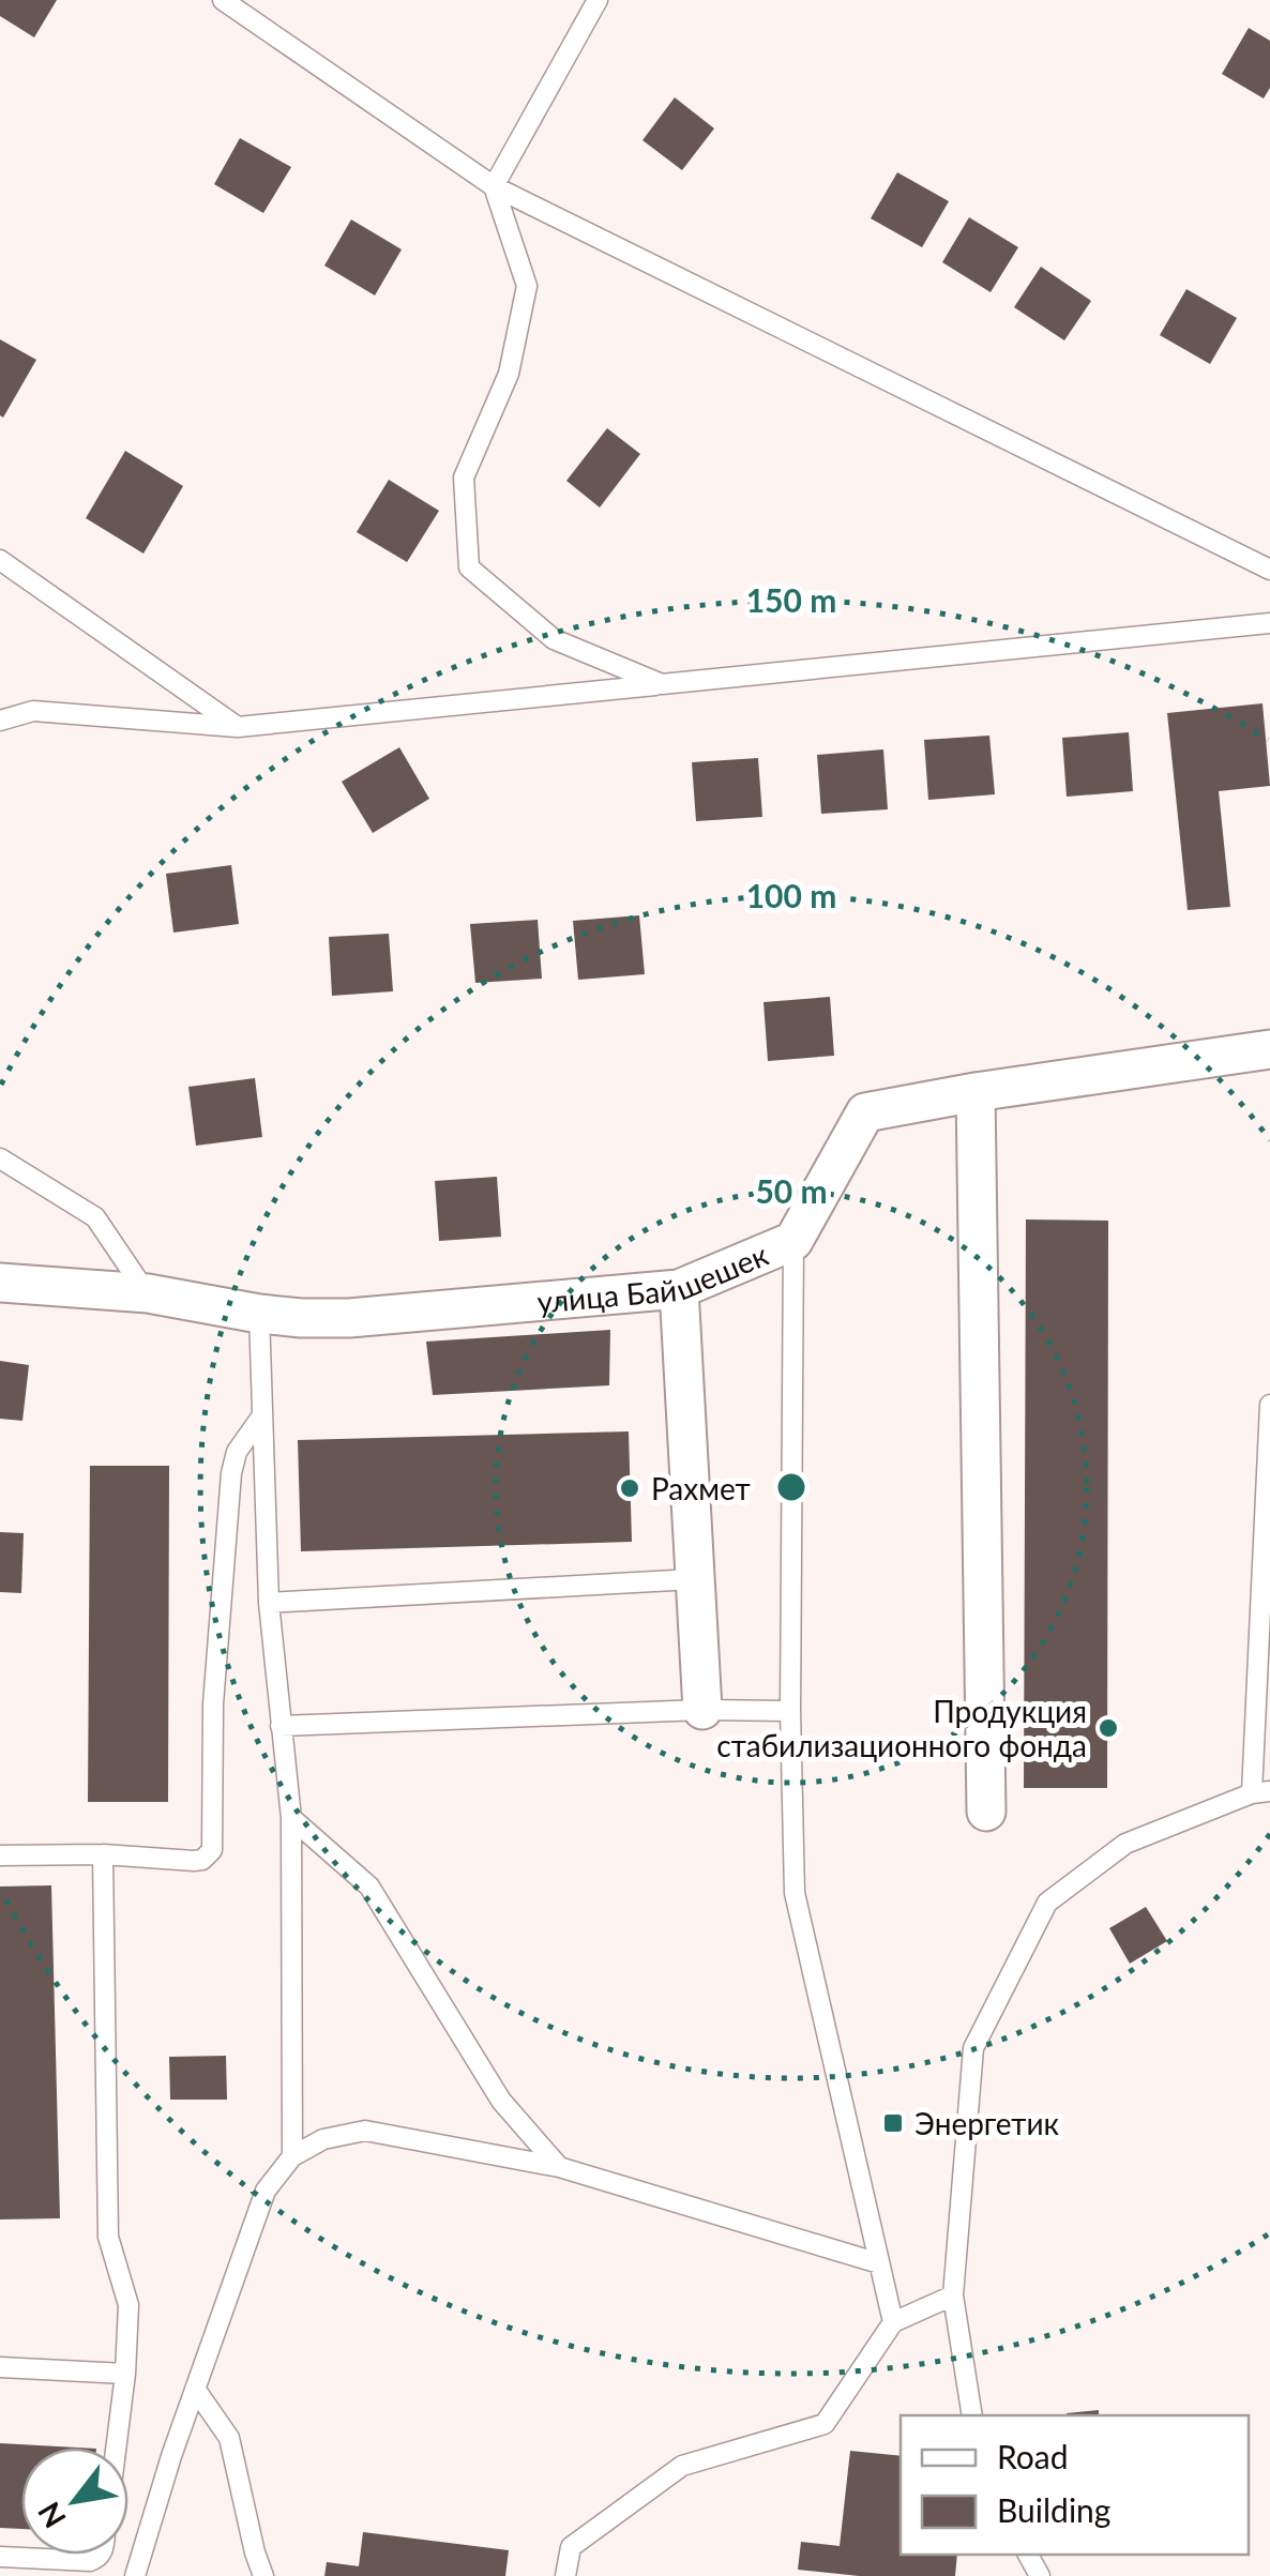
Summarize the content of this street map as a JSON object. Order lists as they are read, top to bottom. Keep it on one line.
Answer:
{"streets":{"street":["улица Байшешек"]},"places":{"other":["Рахмет","Продукция стабилизационного фонда"],"transit":["Энергетик"]},"legend":["Road","Building"],"north":"bottom left","rings":["150 m","100 m","50 m"]}
